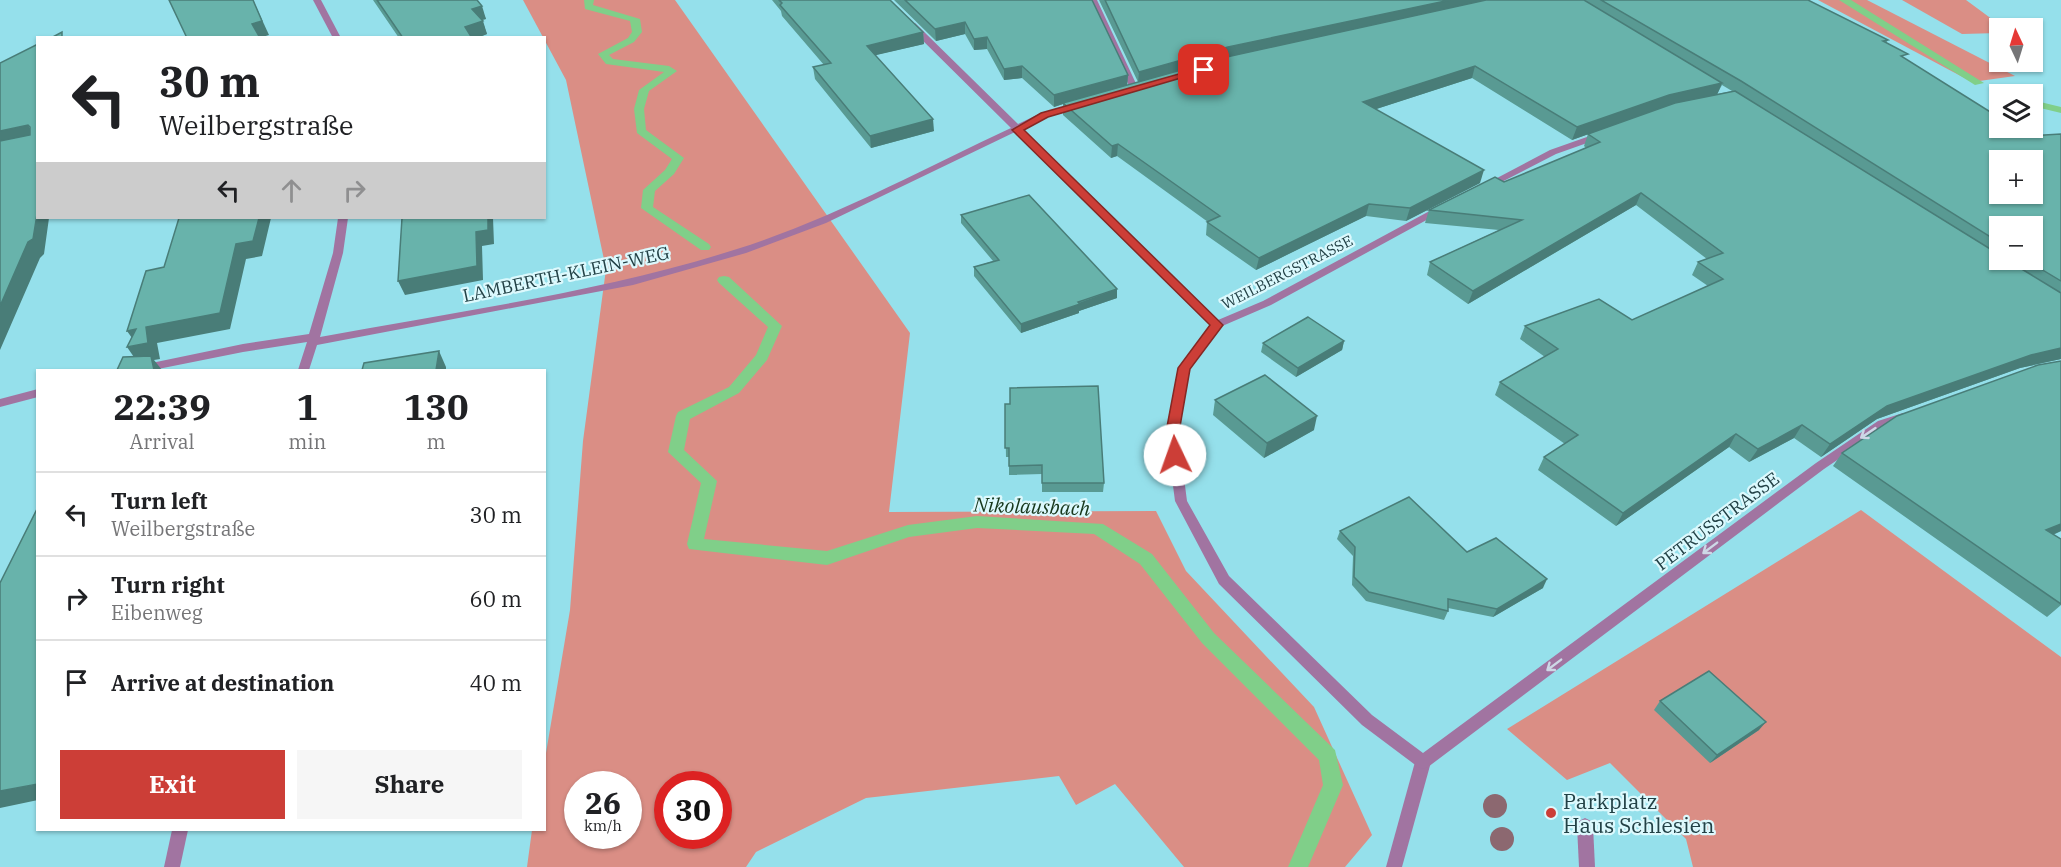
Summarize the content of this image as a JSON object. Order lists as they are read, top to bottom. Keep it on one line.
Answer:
{"streets":{"street":["WEILBERGSTRASSE","LAMBERTH-KLEIN-WEG","PETRUSSTRASSE"]},"crossings":[["WEILBERGSTRASSE","LAMBERTH-KLEIN-WEG"]],"one_way":["PETRUSSTRASSE"],"water":["Nikolausbach"],"places":["Parkplatz Haus Schlesien"],"north":"top","page":{"map_buttons":["+","−"],"turn":["30 m","Weilbergstraße"],"eta":["22:39","Arrival","1","min","130","m"],"list":[{"name":"Turn left","note":"Weilbergstraße","value":"30 m"},{"name":"Turn right","note":"Eibenweg","value":"60 m"},{"name":"Arrive at destination","value":"40 m"}],"buttons":["Exit","Share"],"speed":"26 km/h","limit":"30"}}
